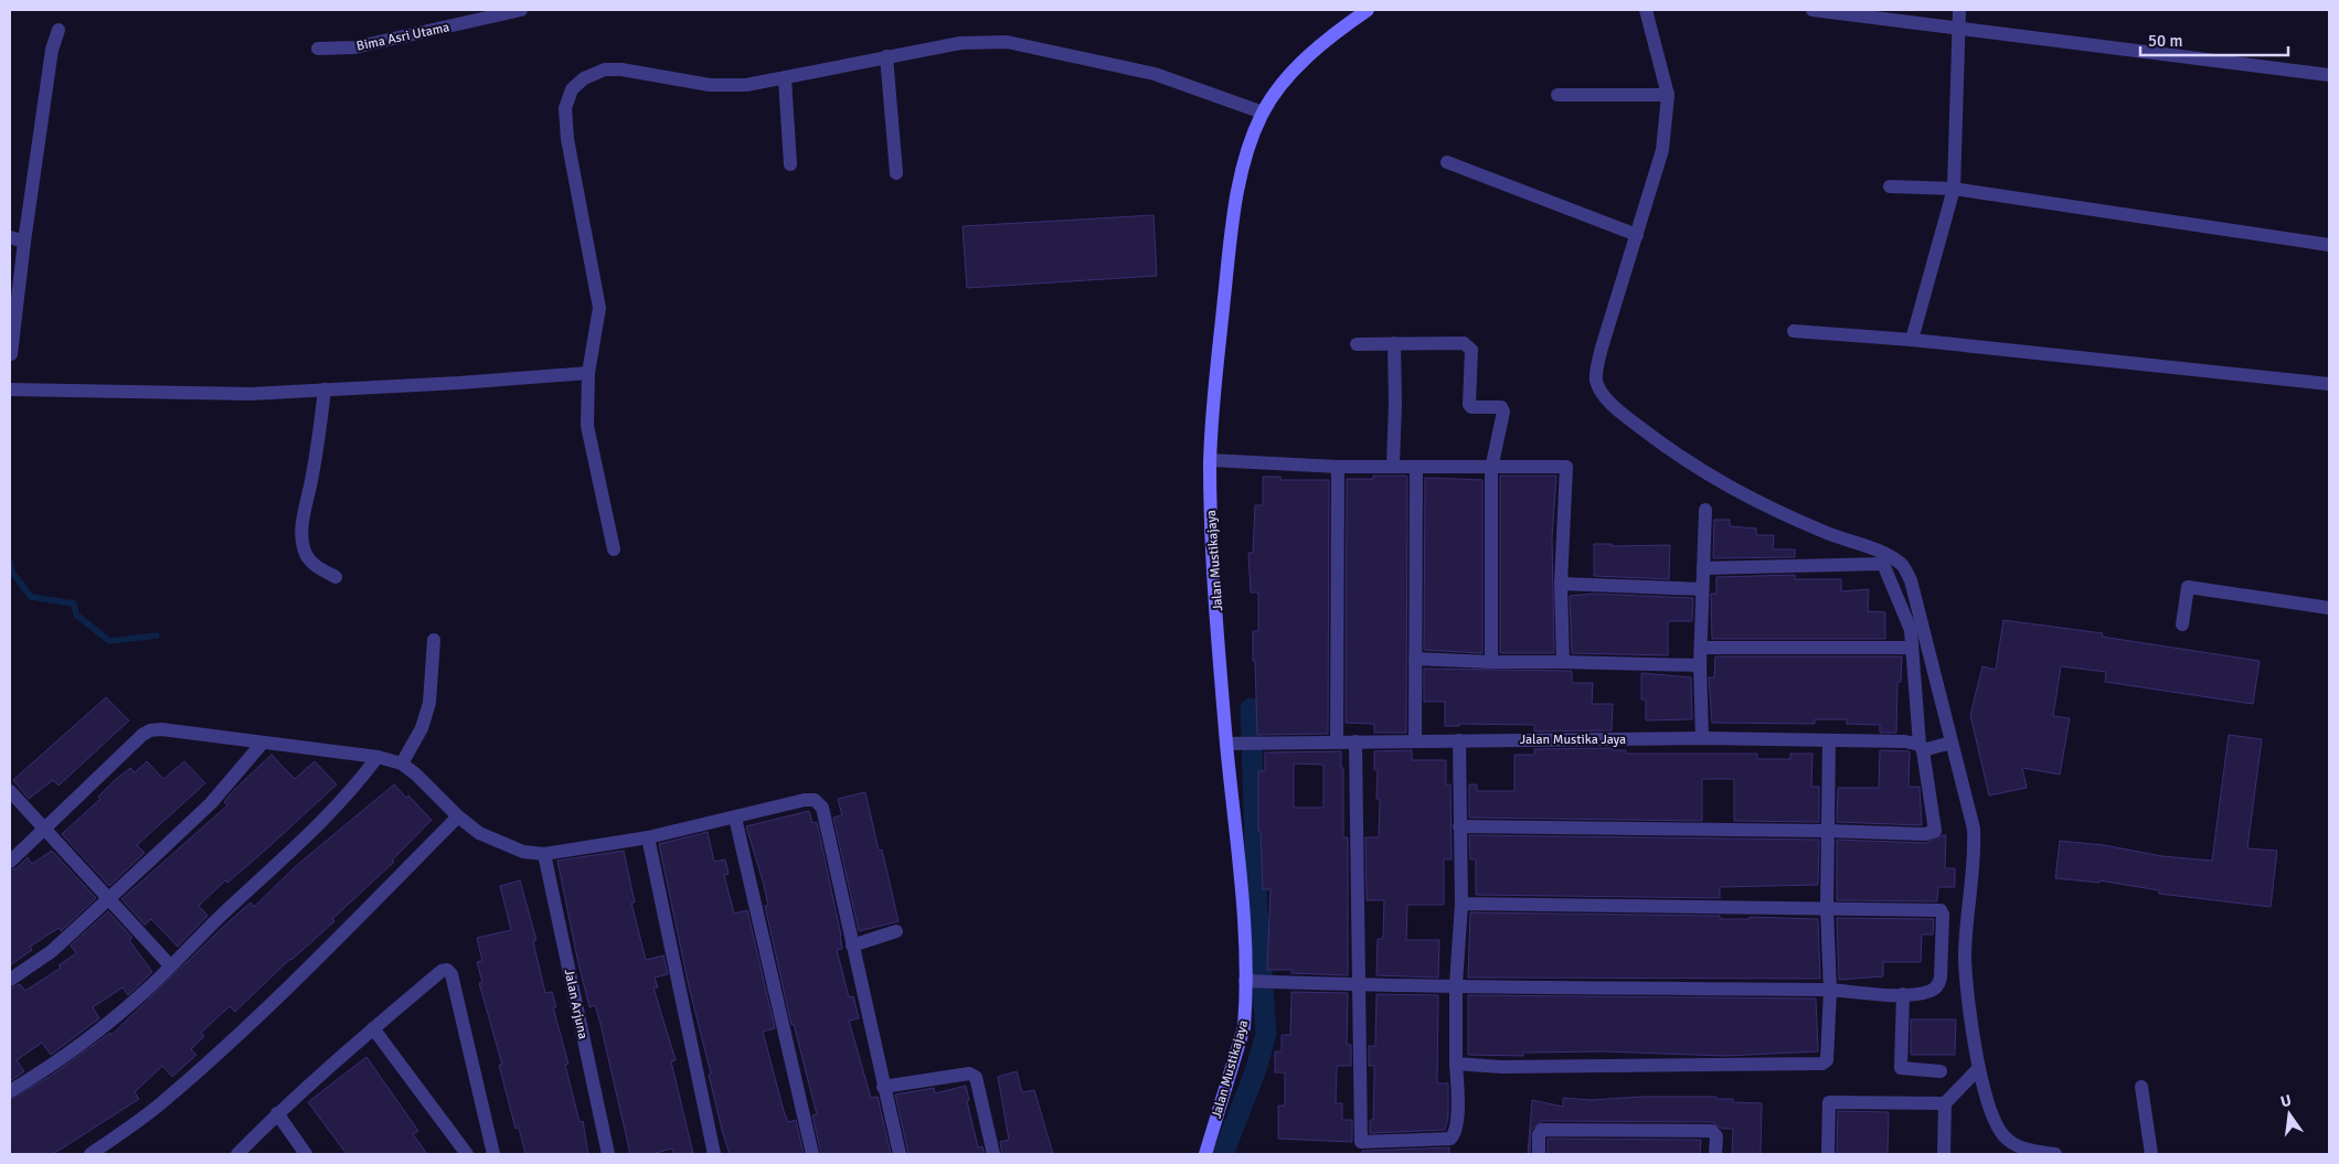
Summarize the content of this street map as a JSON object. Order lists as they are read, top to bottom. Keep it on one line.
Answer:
{"streets":{"main road":["Jalan Mustikajaya"],"street":["Bima Asri Utama","Jalan Mustika Jaya","Jalan Arjuna"]},"crossings":[["Jalan Mustikajaya","Jalan Mustika Jaya"]],"scale_bar":"50 m","north":"top"}
